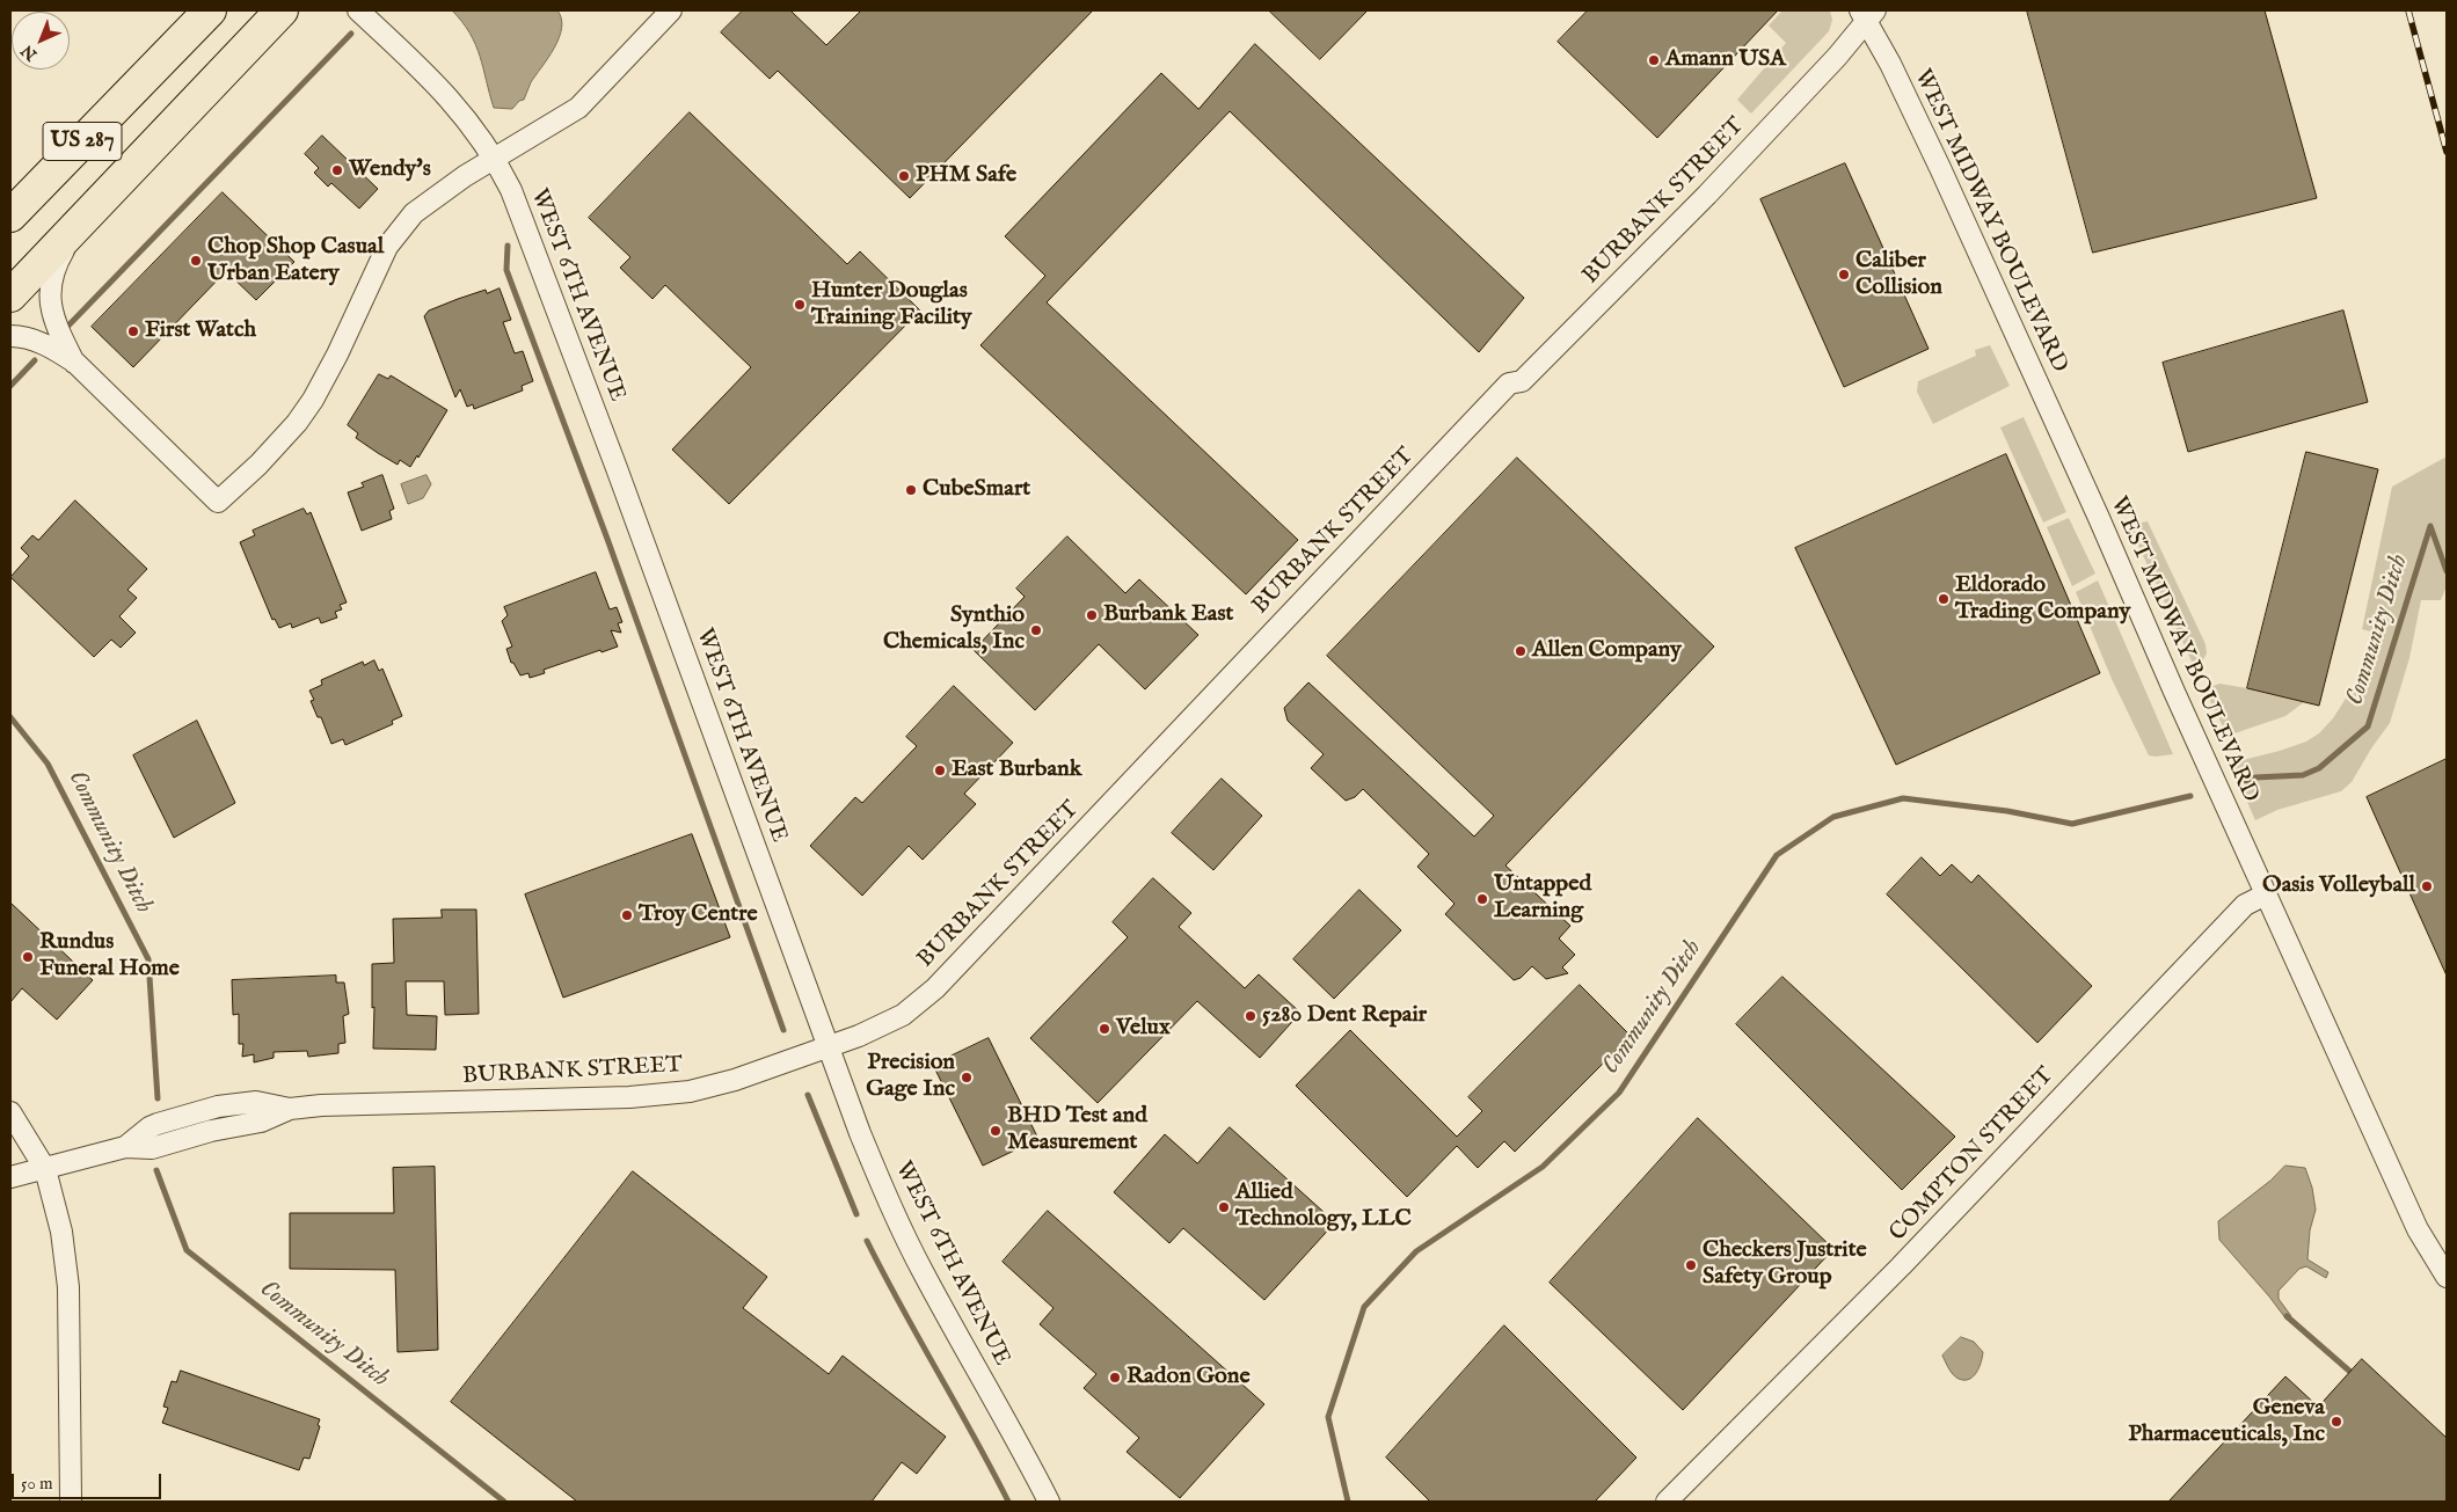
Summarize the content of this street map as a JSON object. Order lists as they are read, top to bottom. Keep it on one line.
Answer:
{"streets":{"main road":["US 287"],"street":["BURBANK STREET","WEST MIDWAY BOULEVARD","WEST 6TH AVENUE","COMPTON STREET"]},"crossings":[["BURBANK STREET","WEST MIDWAY BOULEVARD"],["BURBANK STREET","WEST 6TH AVENUE"],["WEST MIDWAY BOULEVARD","COMPTON STREET"]],"water":["Community Ditch"],"places":["Amann USA","Wendy's","PHM Safe","Chop Shop Casual Urban Eatery","Caliber Collision","Hunter Douglas Training Facility","First Watch","CubeSmart","Eldorado Trading Company","Burbank East","Synthio Chemicals, Inc","Allen Company","East Burbank","Oasis Volleyball","Untapped Learning","Troy Centre","Rundus Funeral Home","5280 Dent Repair","Velux","Precision Gage Inc","BHD Test and Measurement","Allied Technology, LLC","Checkers Justrite Safety Group","Radon Gone","Geneva Pharmaceuticals, Inc"],"scale_bar":"50 m","north":"bottom left"}
